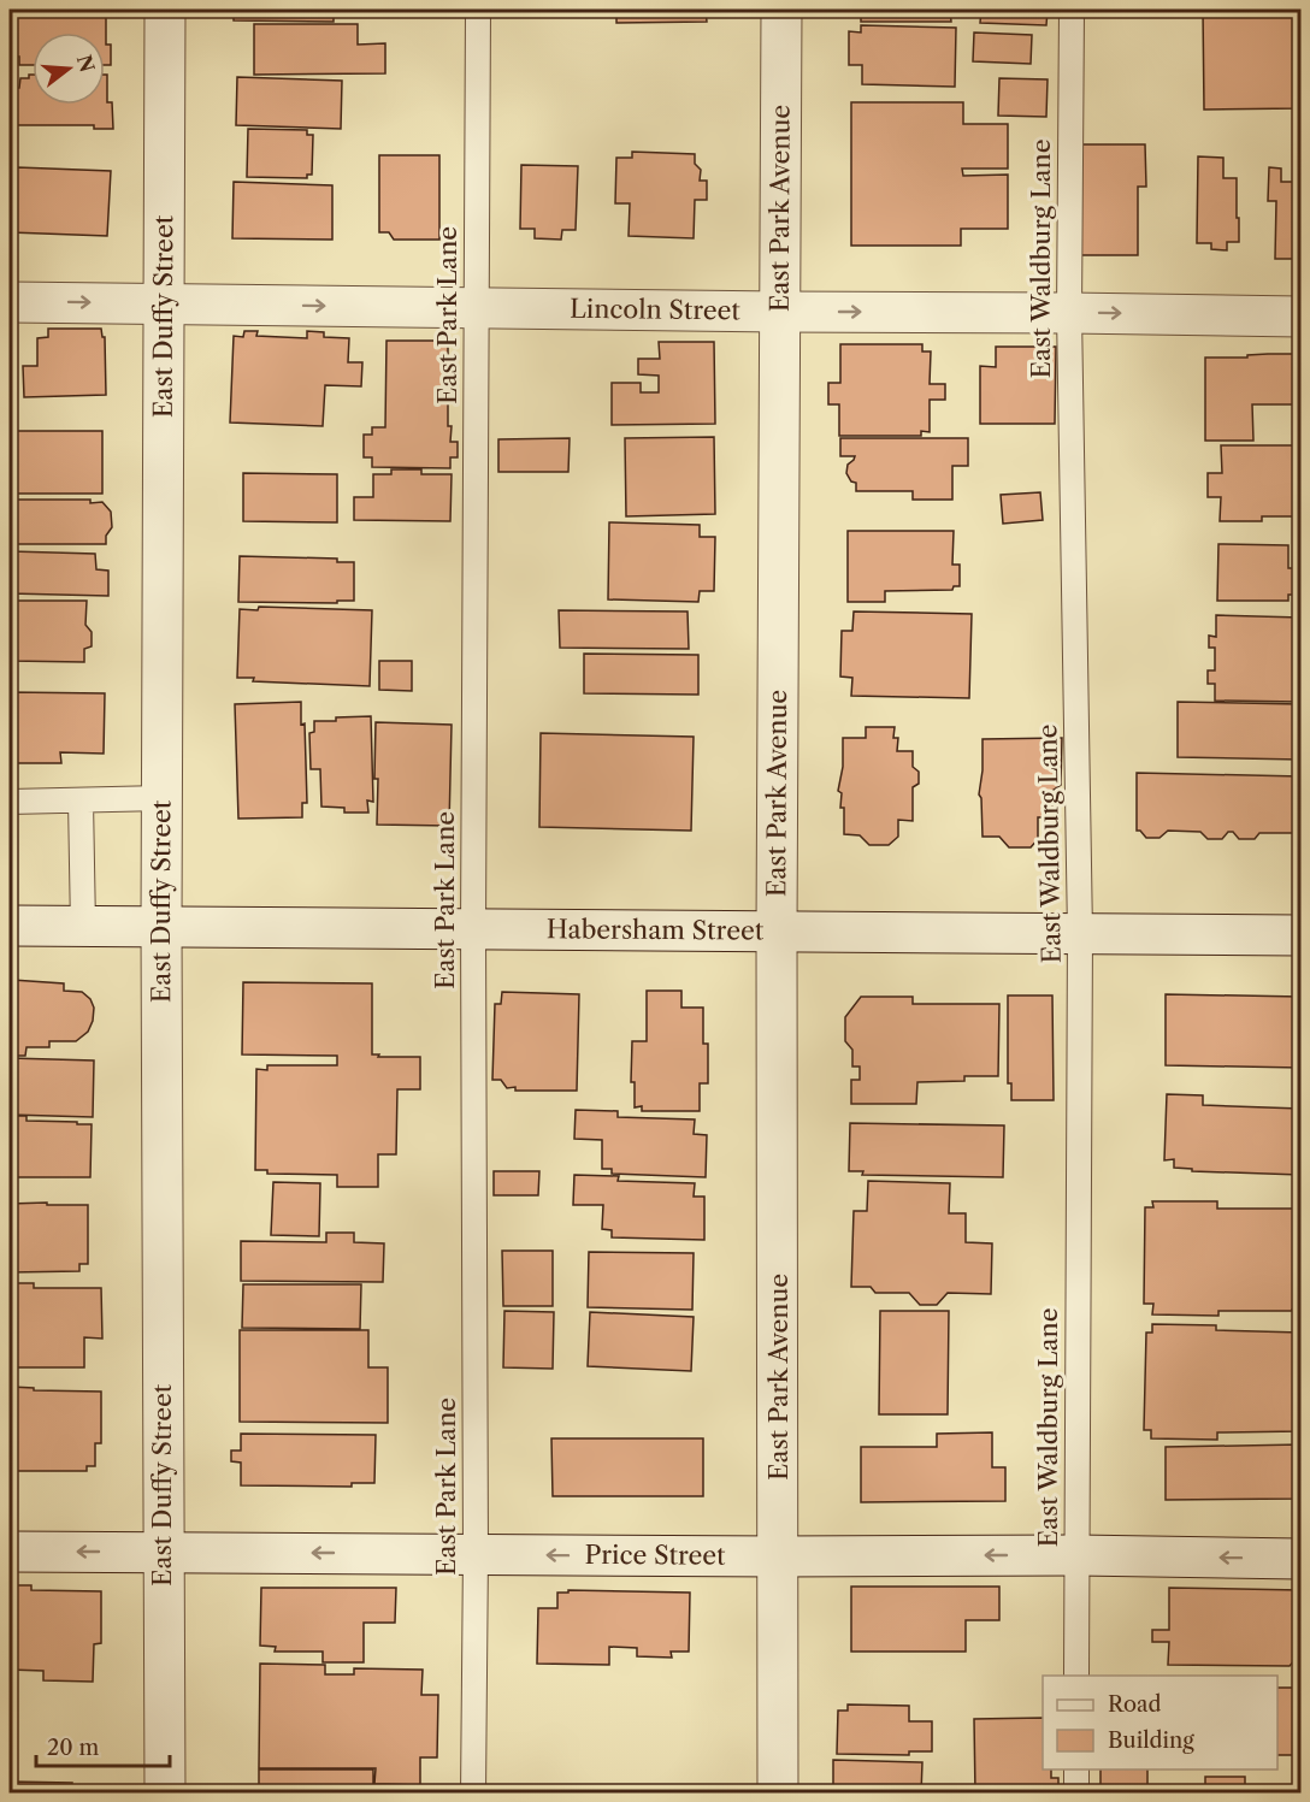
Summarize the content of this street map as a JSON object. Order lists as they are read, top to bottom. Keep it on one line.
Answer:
{"streets":{"street":["East Park Avenue","Lincoln Street","East Duffy Street","Habersham Street","Price Street"],"lane":["East Waldburg Lane","East Park Lane"]},"crossings":[["East Park Avenue","Lincoln Street"],["East Park Avenue","Habersham Street"],["East Park Avenue","Price Street"],["East Waldburg Lane","Lincoln Street"],["East Waldburg Lane","Habersham Street"],["East Waldburg Lane","Price Street"],["Lincoln Street","East Park Lane"],["Lincoln Street","East Duffy Street"],["East Park Lane","Habersham Street"],["East Park Lane","Price Street"],["East Duffy Street","Habersham Street"],["East Duffy Street","Price Street"]],"one_way":["Lincoln Street","Price Street"],"legend":["Road","Building"],"scale_bar":"20 m","north":"right"}
